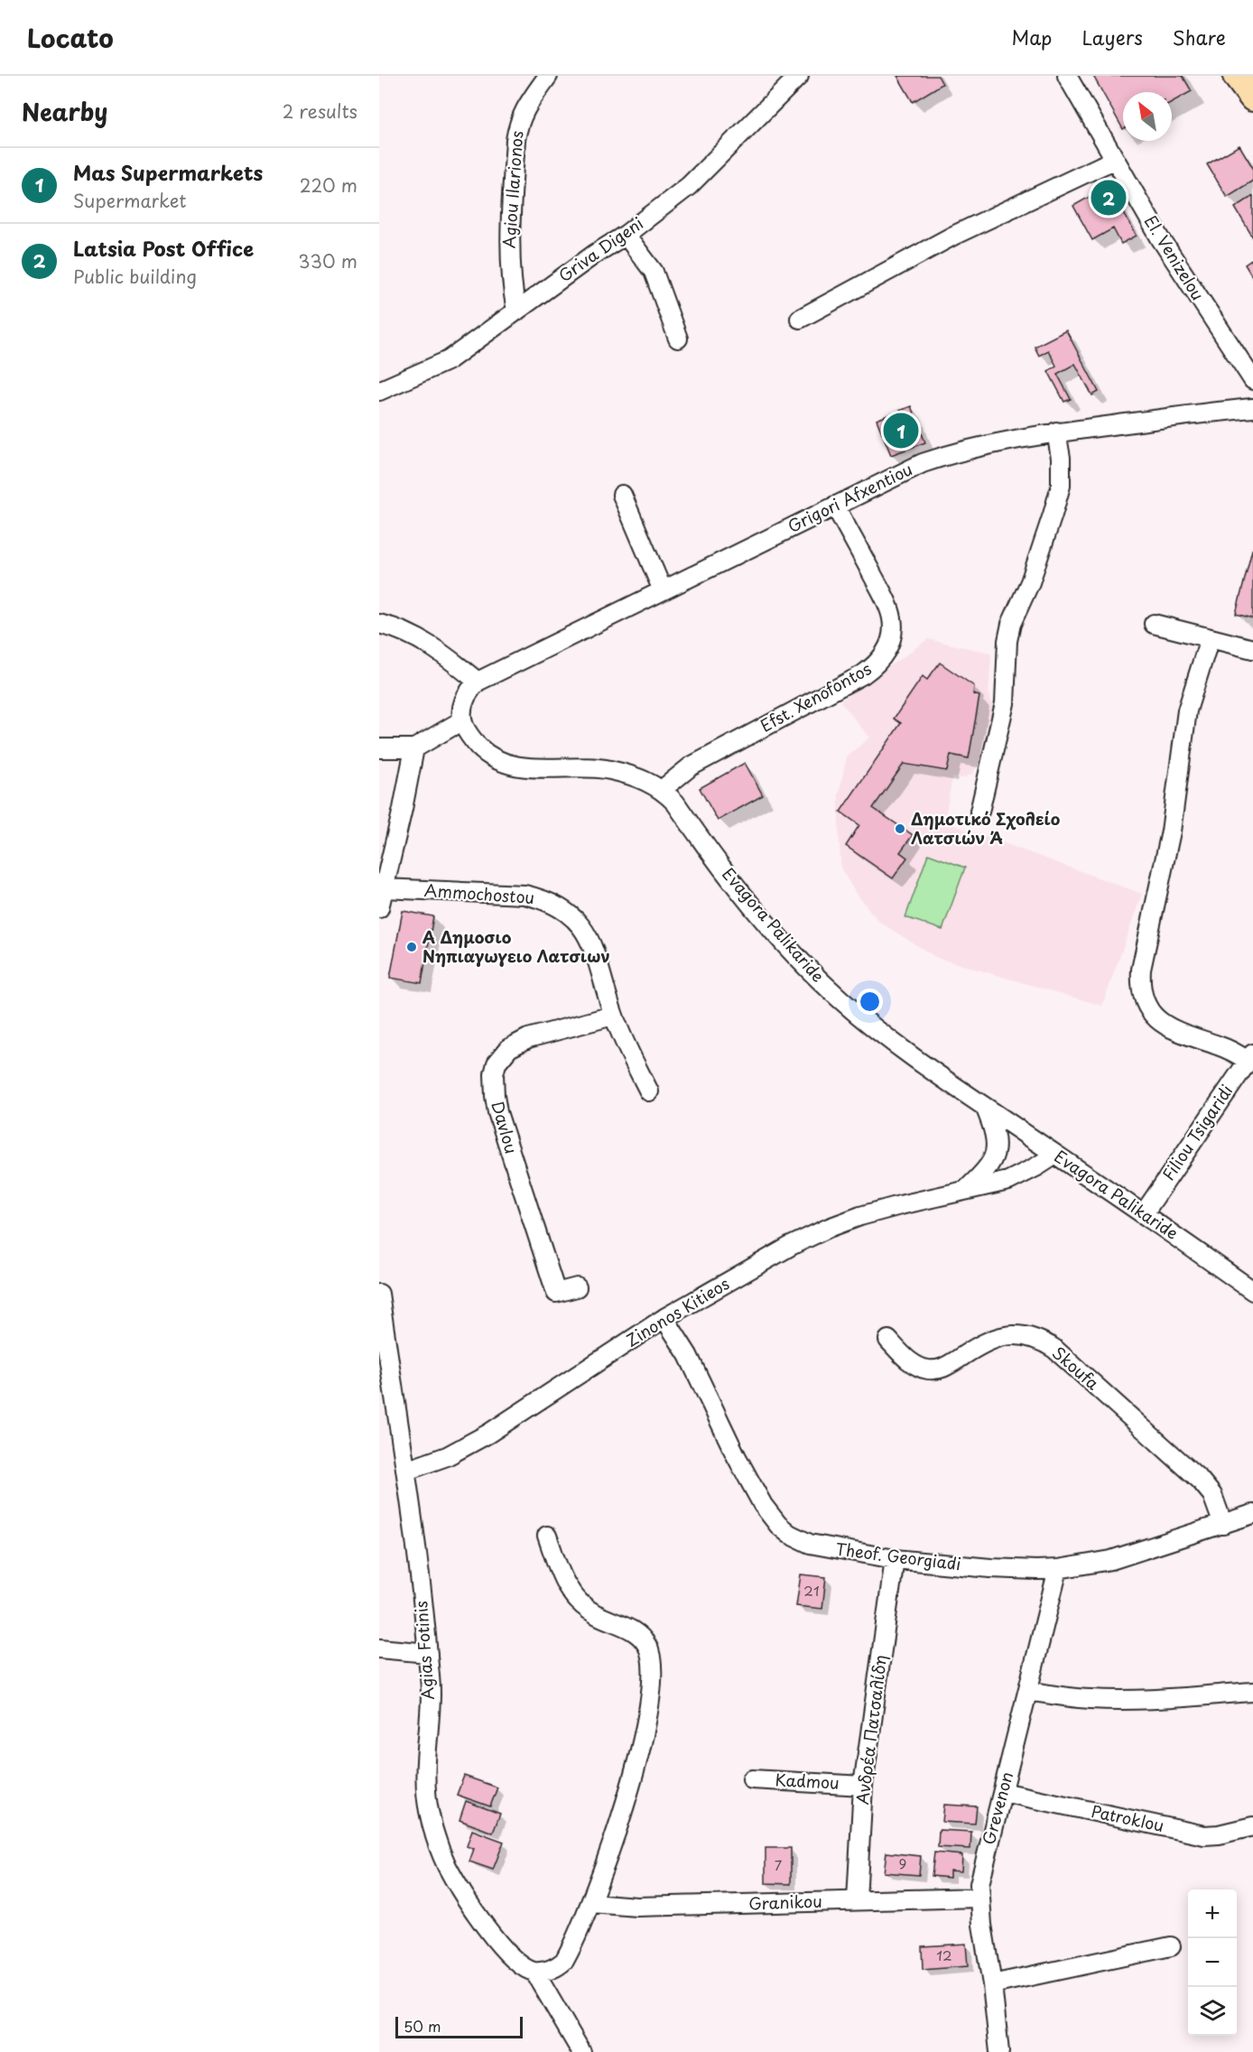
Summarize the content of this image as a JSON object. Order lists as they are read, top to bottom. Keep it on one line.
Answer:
{"streets":{"street":["Agiou Ilarionos","Griva Digeni","El. Venizelou","Grigori Afxentiou","Efst. Xenofontos","Ammochostou","Evagora Palikaride","Davlou","Filiou Tsigaridi","Zinonos Kitieos","Skoufa","Theof. Georgiadi","Agias Fotinis","Ανδρέα Πατσαλίδη","Kadmou","Grevenon","Patroklou","Granikou"]},"crossings":[["Agiou Ilarionos","Griva Digeni"],["Grigori Afxentiou","Efst. Xenofontos"],["Efst. Xenofontos","Evagora Palikaride"],["Ammochostou","Davlou"],["Evagora Palikaride","Filiou Tsigaridi"],["Evagora Palikaride","Zinonos Kitieos"],["Zinonos Kitieos","Theof. Georgiadi"],["Zinonos Kitieos","Agias Fotinis"],["Skoufa","Theof. Georgiadi"],["Theof. Georgiadi","Ανδρέα Πατσαλίδη"],["Theof. Georgiadi","Grevenon"],["Ανδρέα Πατσαλίδη","Kadmou"],["Ανδρέα Πατσαλίδη","Granikou"],["Grevenon","Patroklou"],["Grevenon","Granikou"]],"places":["Δημοτικό Σχολείο Λατσιών Α΄","Α Δημοσιο Νηπιαγωγειο Λατσιων"],"house_numbers":["21","9","7","12"],"scale_bar":"50 m","north":"top left","page":{"header":"Locato","nav":["Map","Layers","Share"],"heading":["Nearby","2 results"],"list":[{"mark":"1","name":"Mas Supermarkets","note":"Supermarket","value":"220 m"},{"mark":"2","name":"Latsia Post Office","note":"Public building","value":"330 m"}],"pins":["2","1"],"map_buttons":["+","−"],"scale":"50 m"}}
